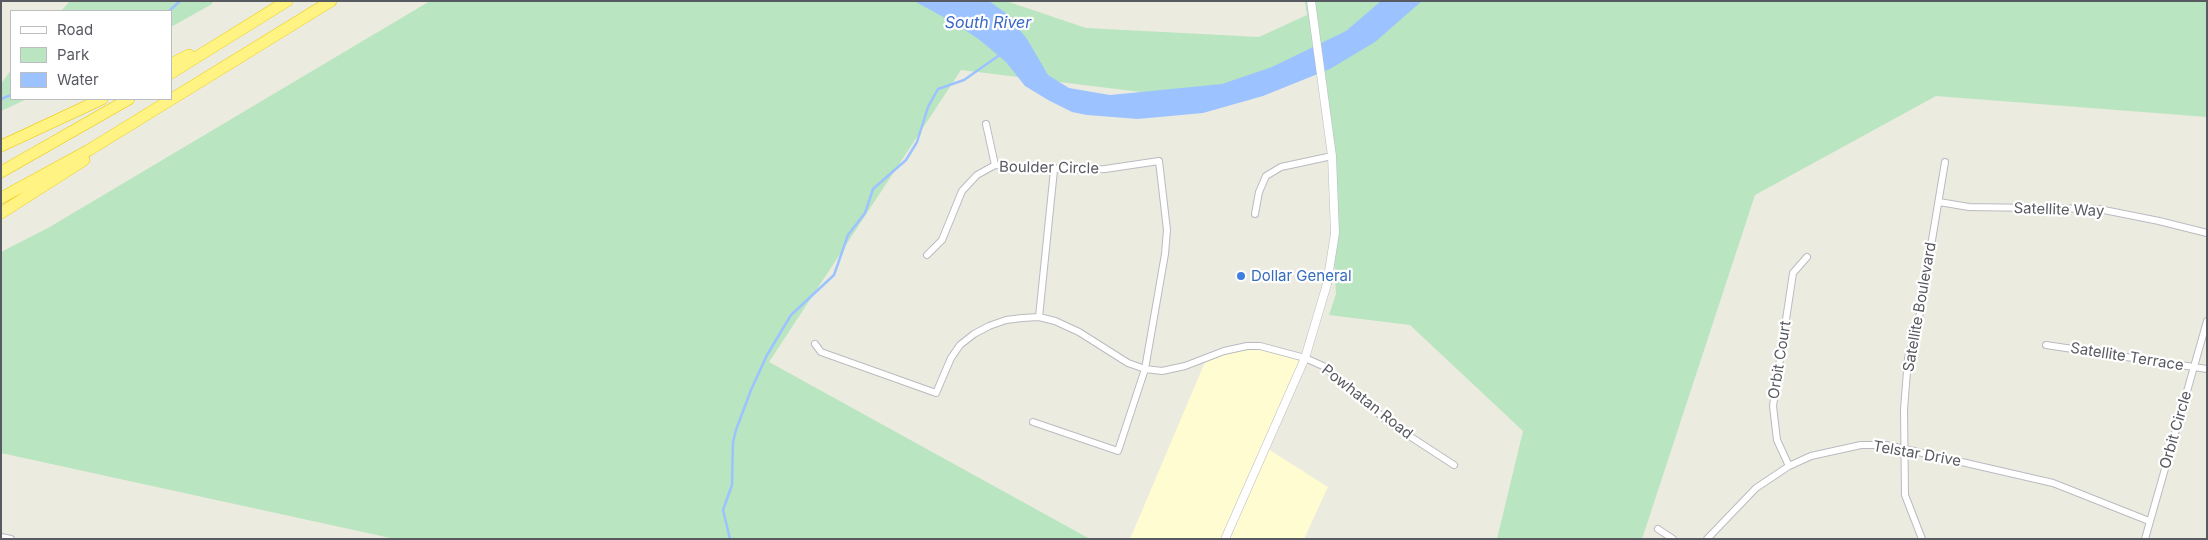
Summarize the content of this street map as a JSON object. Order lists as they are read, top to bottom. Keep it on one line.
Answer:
{"streets":{"street":["Boulder Circle","Satellite Way","Satellite Boulevard","Satellite Terrace","Orbit Court","Powhatan Road","Orbit Circle","Telstar Drive"]},"crossings":[["Boulder Circle","Powhatan Road"],["Satellite Way","Satellite Boulevard"],["Satellite Boulevard","Telstar Drive"],["Satellite Terrace","Orbit Circle"],["Orbit Court","Telstar Drive"],["Orbit Circle","Telstar Drive"]],"water":["South River"],"places":["Dollar General"],"legend":["Road","Park","Water"]}
